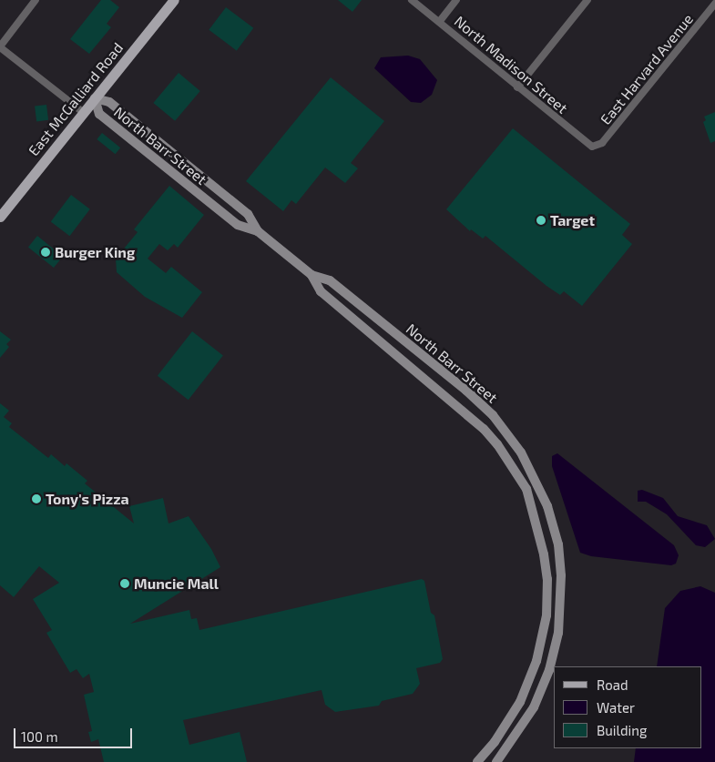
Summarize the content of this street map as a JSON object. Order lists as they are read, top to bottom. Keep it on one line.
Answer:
{"streets":{"main road":["East McGalliard Road"],"street":["North Madison Street","East Harvard Avenue","North Barr Street"]},"crossings":[["North Madison Street","East Harvard Avenue"],["East McGalliard Road","North Barr Street"]],"places":["Target","Burger King","Tony's Pizza","Muncie Mall"],"legend":["Road","Water","Building"],"scale_bar":"100 m"}
